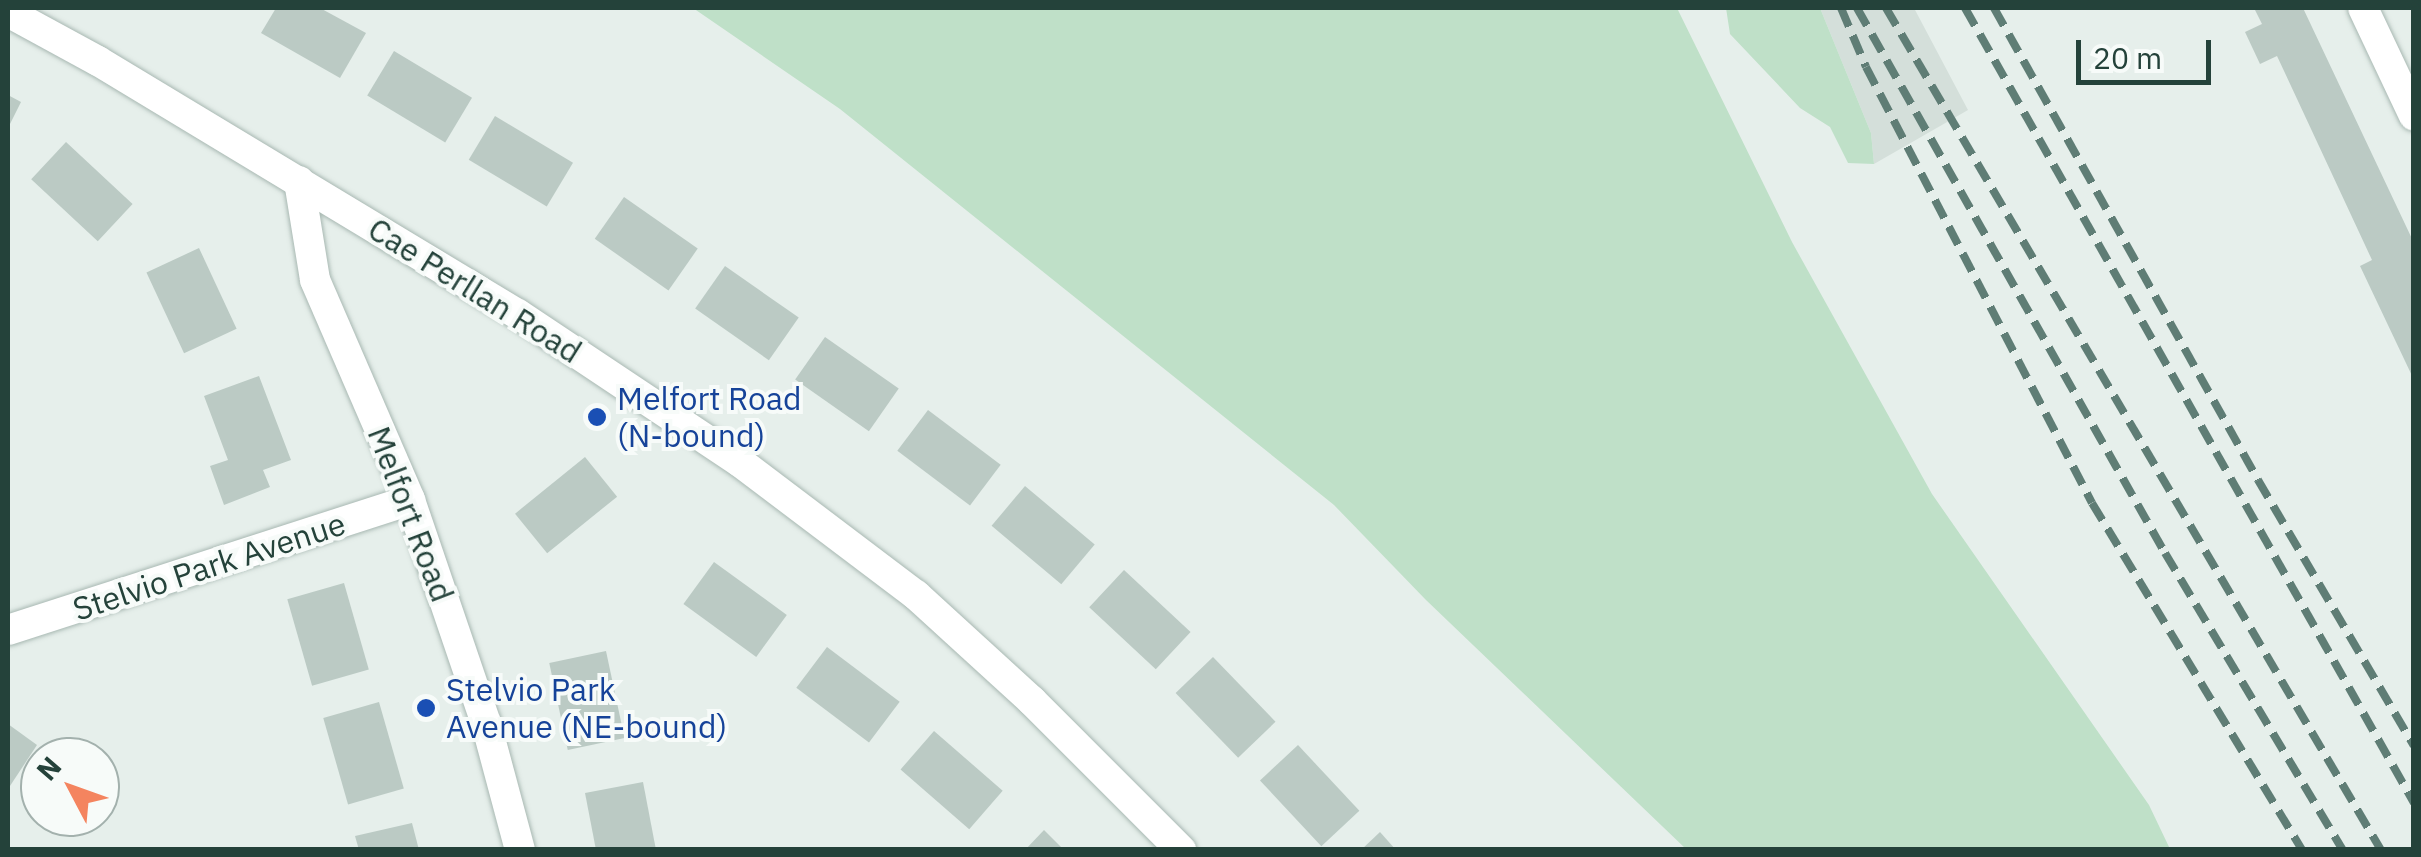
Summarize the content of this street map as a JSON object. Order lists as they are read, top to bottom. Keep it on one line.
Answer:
{"streets":{"street":["Cae Perllan Road","Melfort Road","Stelvio Park Avenue"]},"crossings":[["Cae Perllan Road","Melfort Road"],["Melfort Road","Stelvio Park Avenue"]],"places":["Melfort Road (N-bound)","Stelvio Park Avenue (NE-bound)"],"scale_bar":"20 m","north":"top left"}
